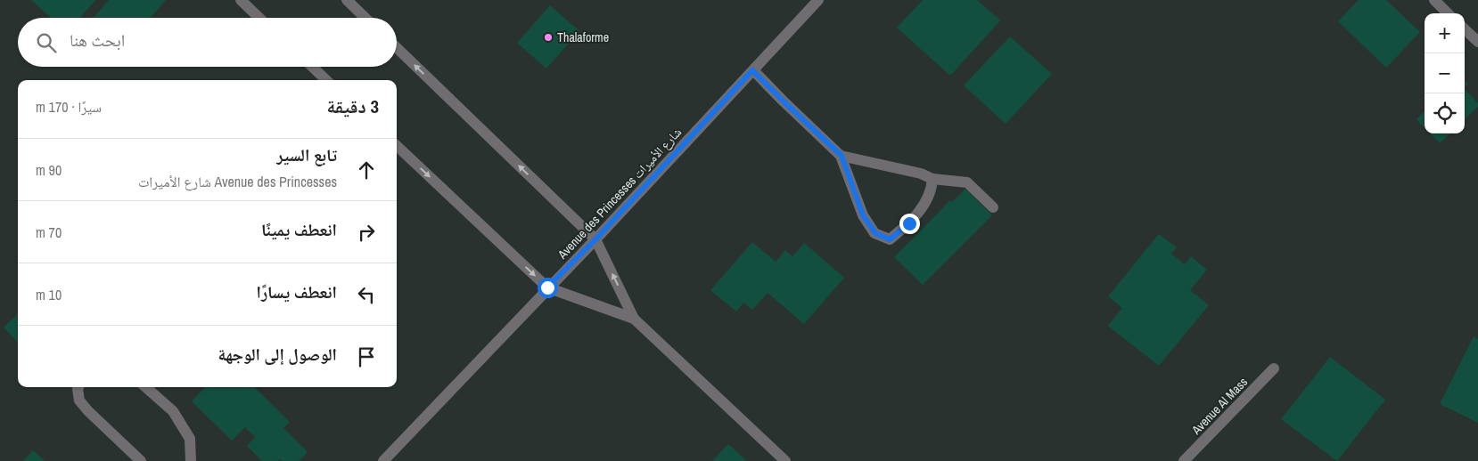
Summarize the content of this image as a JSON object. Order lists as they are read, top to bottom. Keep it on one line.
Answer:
{"streets":{"street":["Avenue des Princesses شارع الأميرات","Avenue Al Mass"]},"places":["Thalaforme"],"page":{"map_buttons":["+","−"],"search":"ابحث هنا","heading":["3 دقيقة","سيرًا · 170 m"],"list":[["تابع السير","Avenue des Princesses شارع الأميرات","90 m"],["انعطف يمينًا","70 m"],["انعطف يسارًا","10 m"],"الوصول إلى الوجهة"]}}
